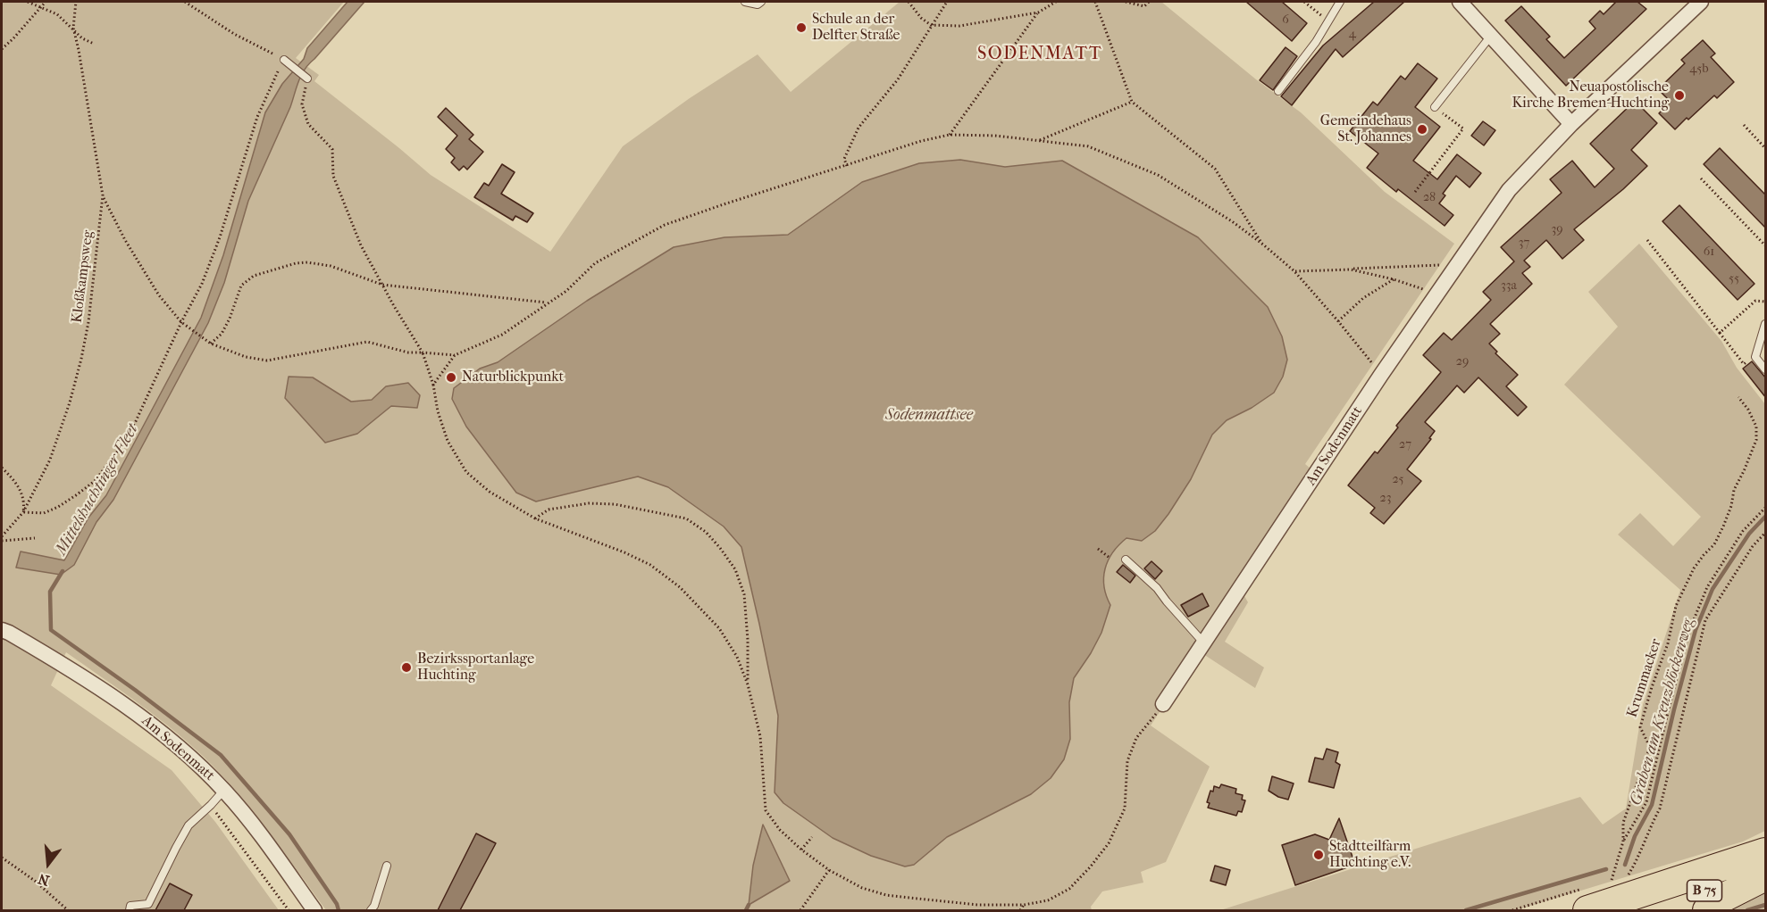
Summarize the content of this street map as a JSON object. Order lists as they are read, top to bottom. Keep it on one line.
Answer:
{"streets":{"highway":["B 75"],"street":["Am Sodenmatt"],"path":["Kloßkampsweg","Krummacker"]},"districts":["SODENMATT"],"water":["Sodenmattsee","Mittelshuchtinger Fleet","Graben am Kreuzblöckenweg"],"places":["Schule an der Delfter Straße","Neuapostolische Kirche Bremen-Huchting","Gemeindehaus St. Johannes","Naturblickpunkt","Bezirkssportanlage Huchting","Stadtteilfarm Huchting e.V."],"house_numbers":["6","4","45b","28","39","37","61","55","33a","29","27","25","23"],"north":"bottom"}
